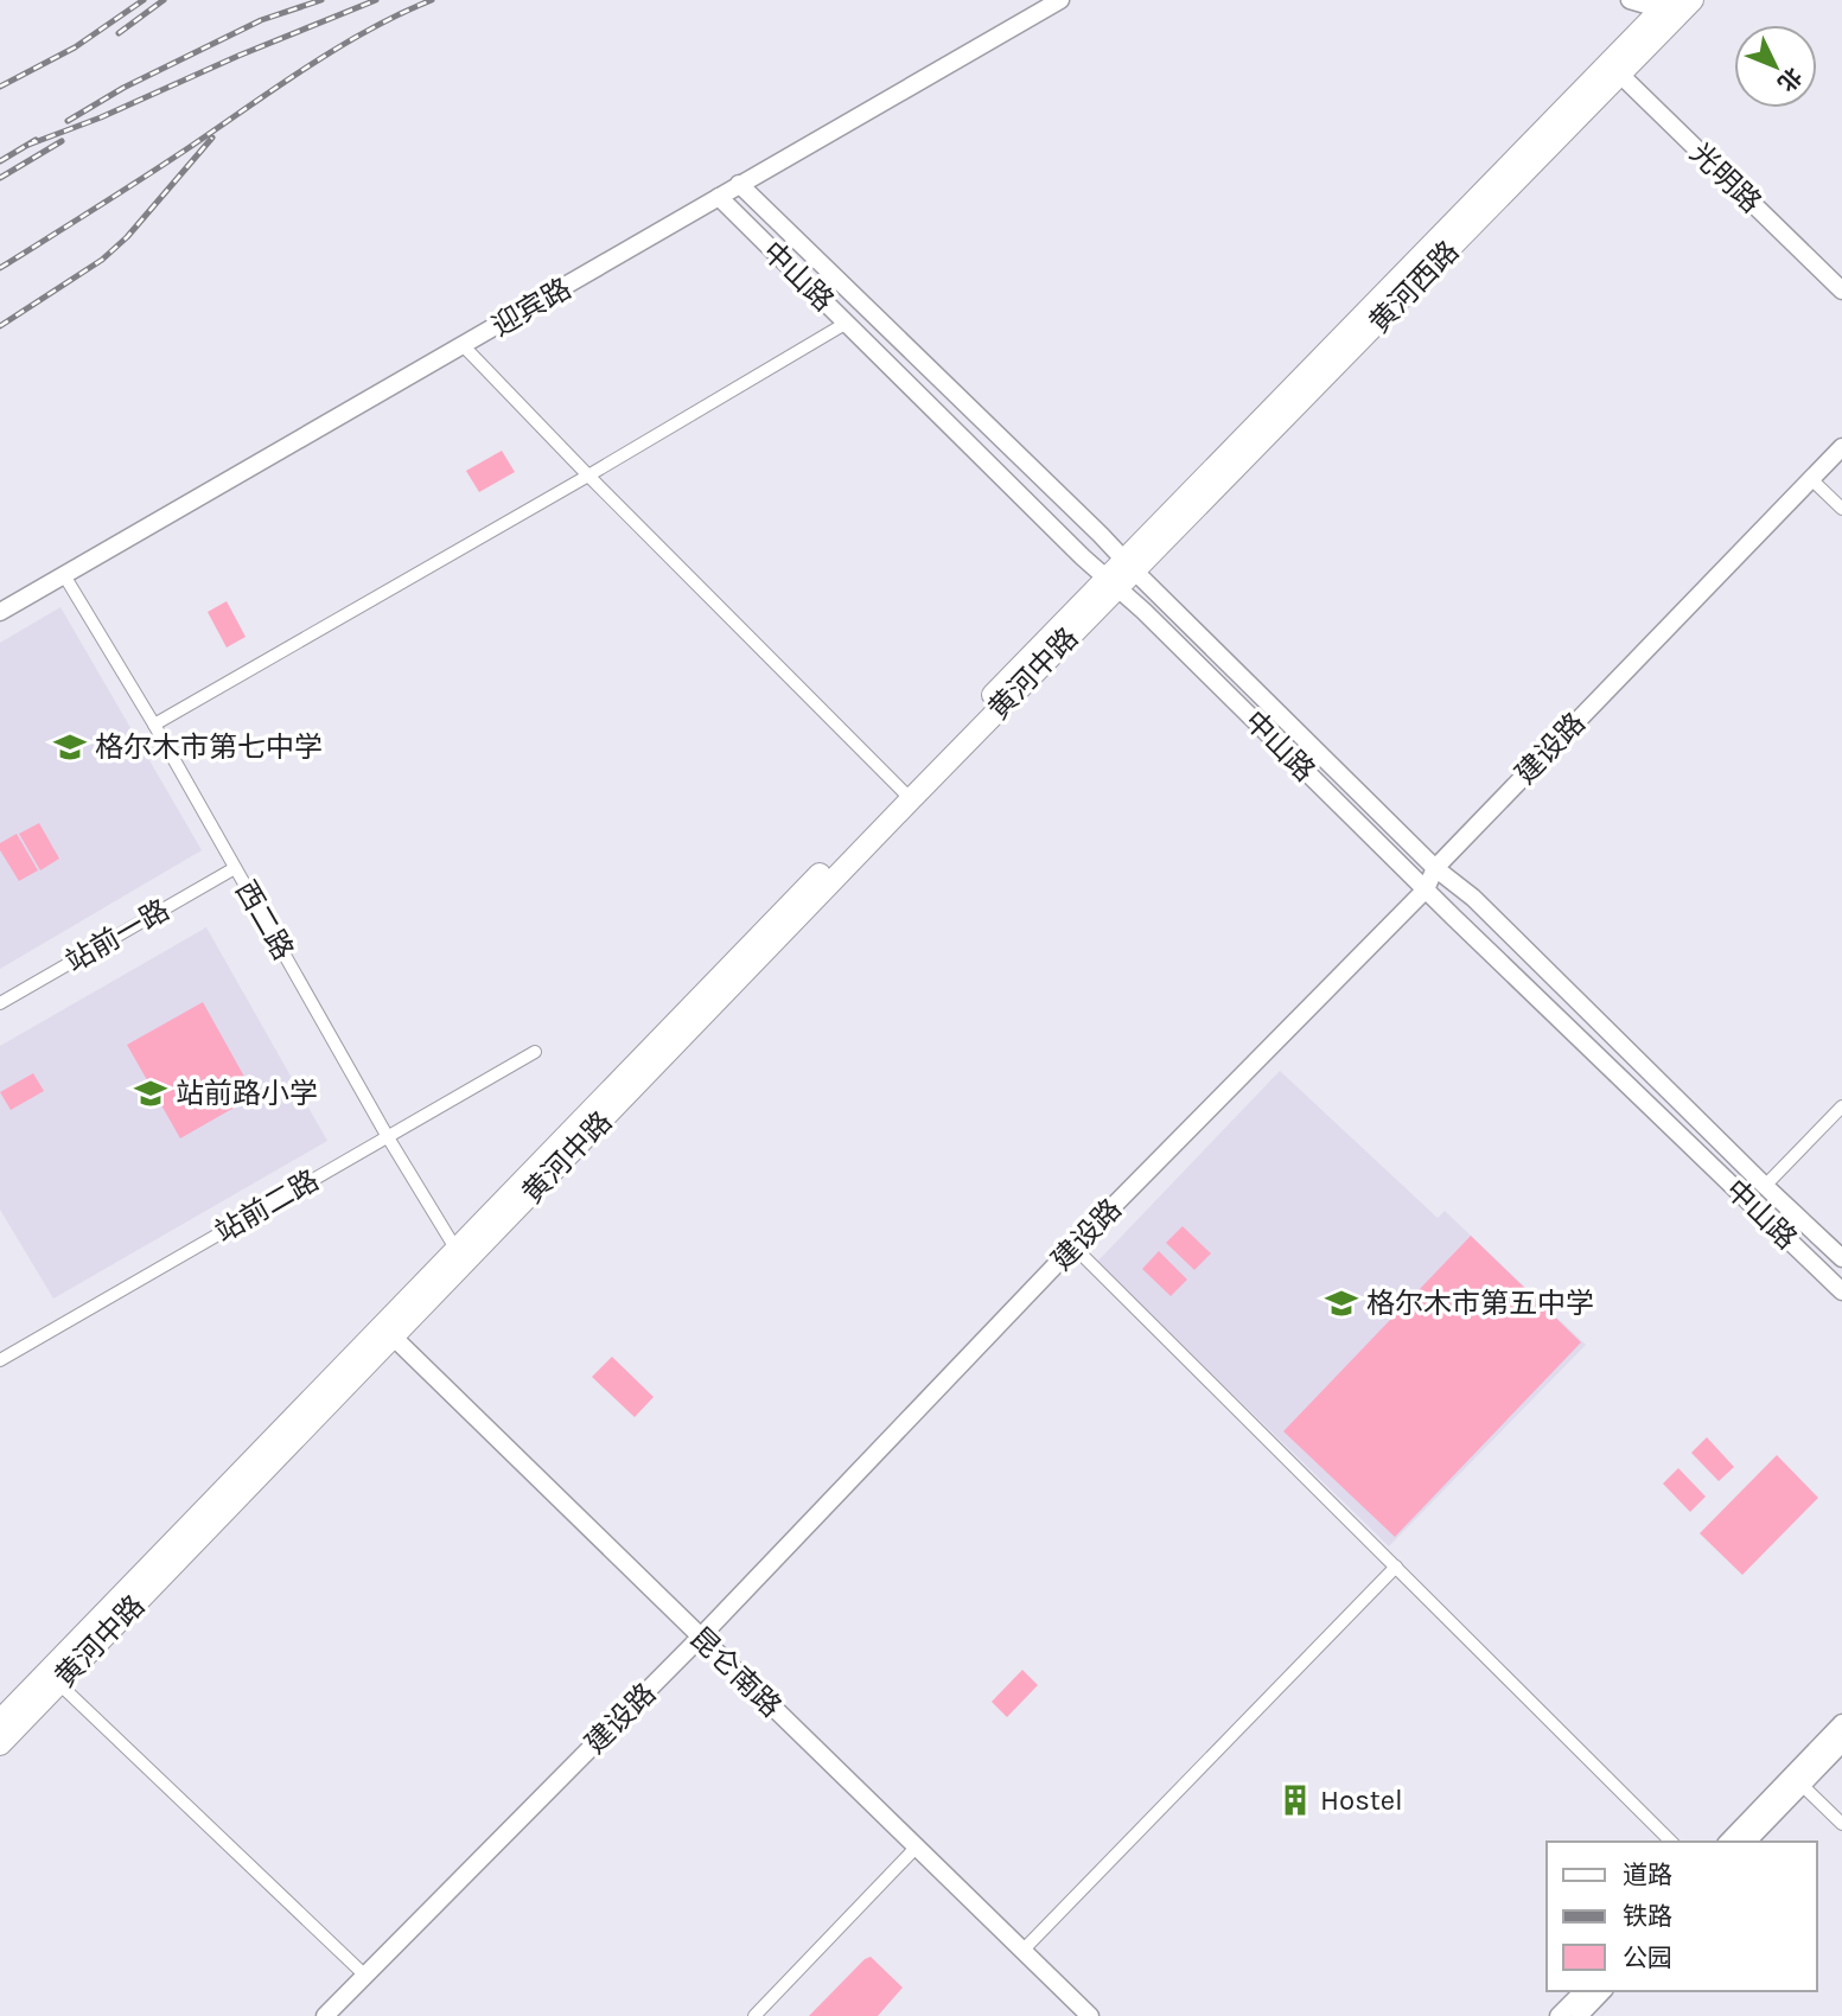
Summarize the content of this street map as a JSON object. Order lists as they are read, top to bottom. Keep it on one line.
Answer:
{"streets":{"highway":["黄河西路","黄河中路"],"main road":["光明路","中山路","迎宾路","建设路","昆仑南路"],"street":["西二路","站前一路","站前二路"]},"crossings":[["光明路","黄河西路"],["中山路","黄河西路"],["中山路","迎宾路"],["中山路","黄河中路"],["中山路","建设路"],["黄河西路","黄河中路"],["迎宾路","西二路"],["黄河中路","西二路"],["黄河中路","昆仑南路"],["建设路","昆仑南路"],["西二路","站前一路"],["西二路","站前二路"]],"places":{"school or university":["格尔木市第七中学","站前路小学","格尔木市第五中学"],"building":["Hostel"]},"legend":["道路","铁路","公园"],"north":"bottom right"}
